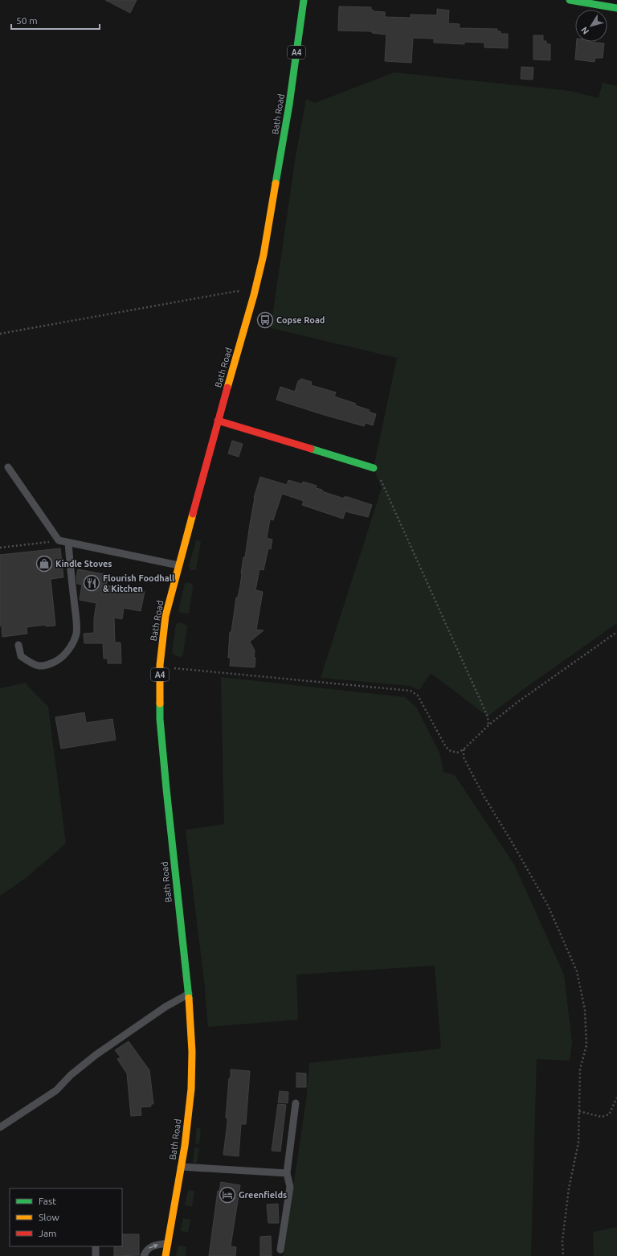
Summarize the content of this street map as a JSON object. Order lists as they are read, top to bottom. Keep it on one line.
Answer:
{"streets":{"main road":["A4","Bath Road"]},"places":{"bus stop":["Copse Road"],"shop":["Kindle Stoves"],"restaurant":["Flourish Foodhall & Kitchen"],"hotel":["Greenfields"]},"legend":["Fast","Slow","Jam"],"scale_bar":"50 m","north":"bottom left"}
